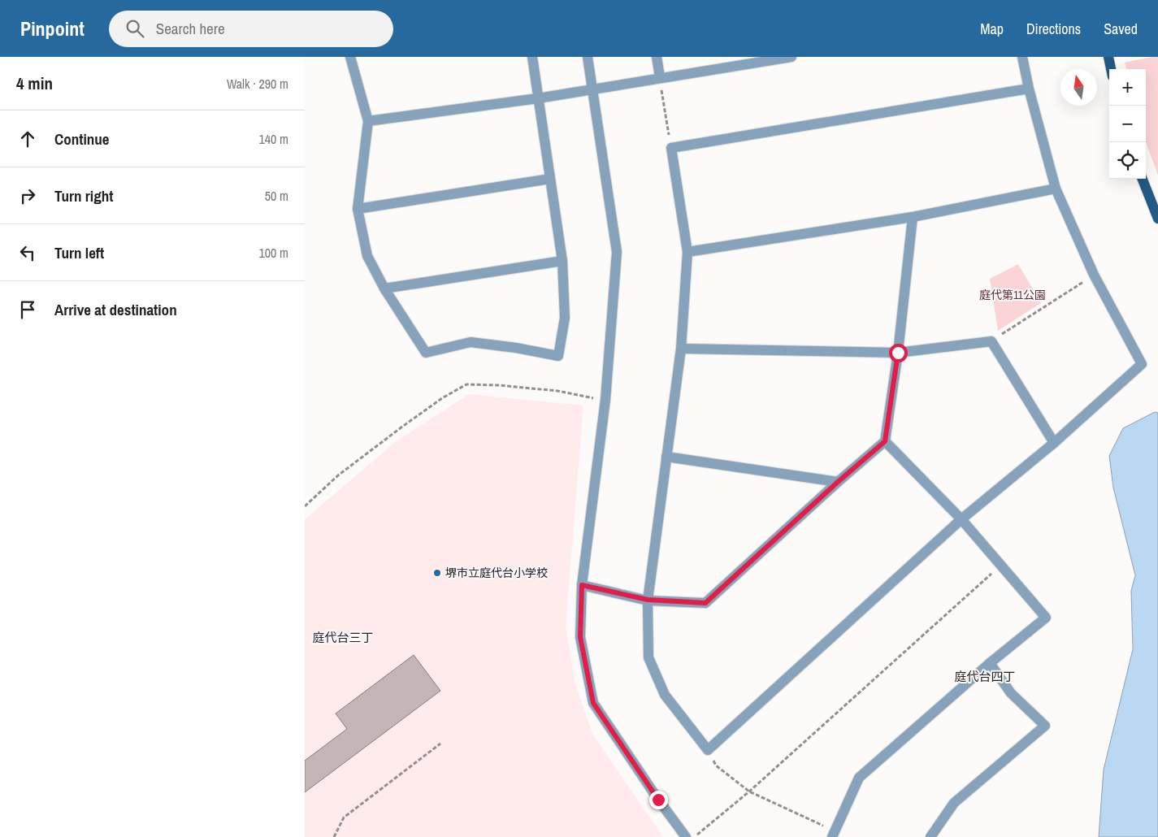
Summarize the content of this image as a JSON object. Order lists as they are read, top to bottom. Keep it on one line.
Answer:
{"districts":["庭代台三丁","庭代台四丁"],"parks":["庭代第11公園"],"places":["堺市立庭代台小学校"],"north":"top","page":{"header":"Pinpoint","search":"Search here","nav":["Map","Directions","Saved"],"heading":["4 min","Walk · 290 m"],"map_buttons":["+","−"],"list":[["Continue","140 m"],["Turn right","50 m"],["Turn left","100 m"],"Arrive at destination"]}}
